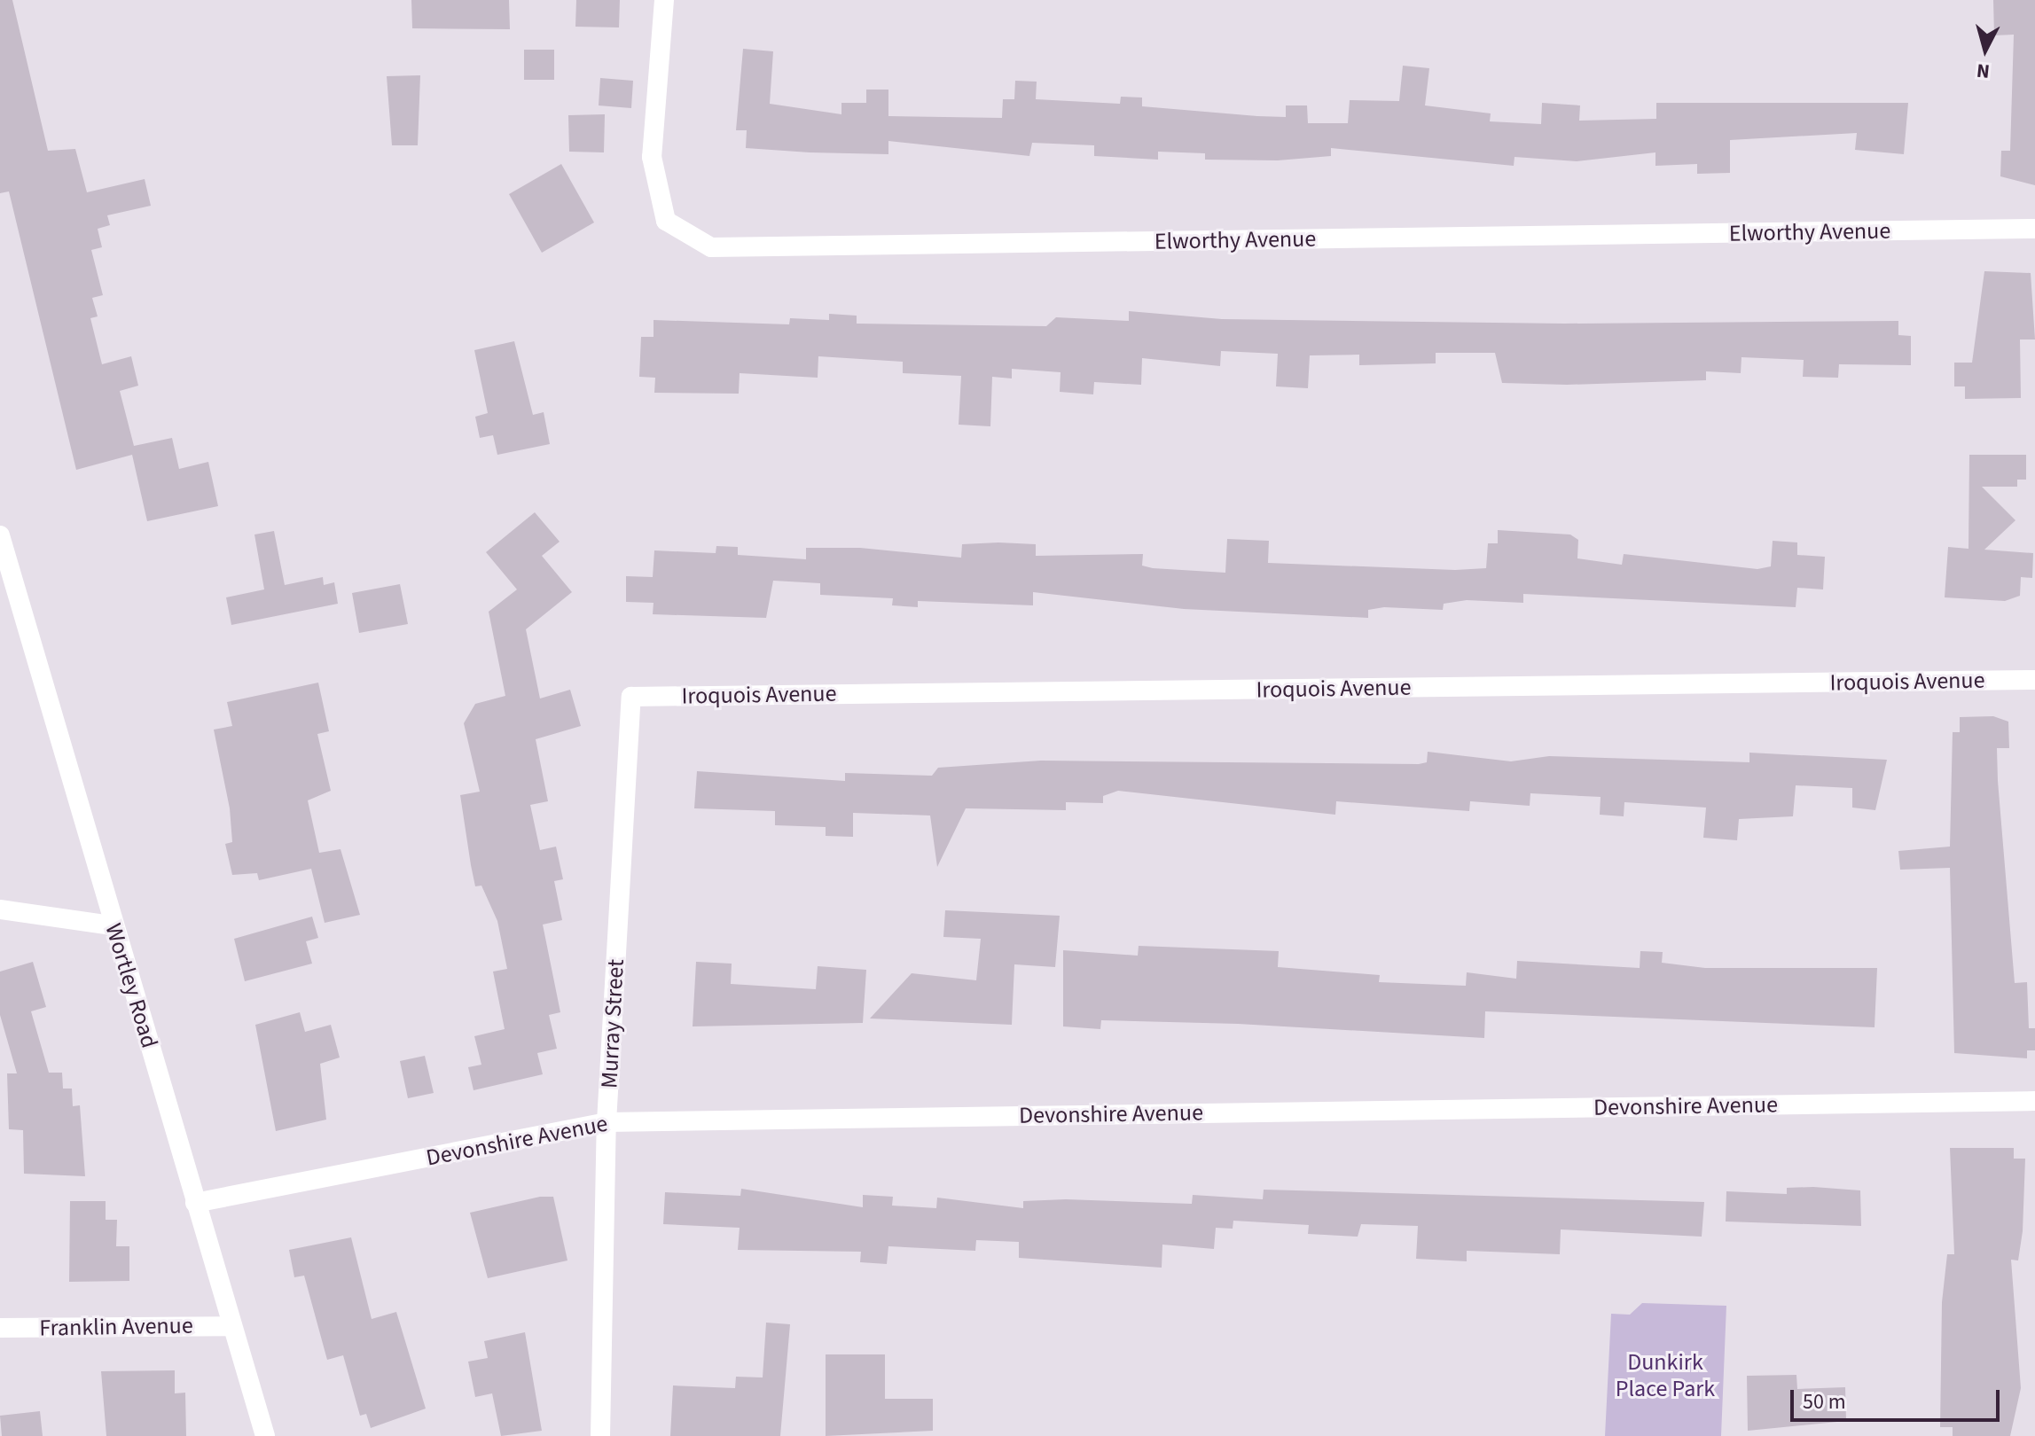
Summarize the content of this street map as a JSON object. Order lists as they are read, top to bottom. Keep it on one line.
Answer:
{"streets":{"street":["Elworthy Avenue","Iroquois Avenue","Wortley Road","Murray Street","Devonshire Avenue","Franklin Avenue"]},"crossings":[["Iroquois Avenue","Murray Street"],["Wortley Road","Devonshire Avenue"],["Wortley Road","Franklin Avenue"],["Murray Street","Devonshire Avenue"]],"parks":["Dunkirk Place Park"],"scale_bar":"50 m","north":"bottom"}
